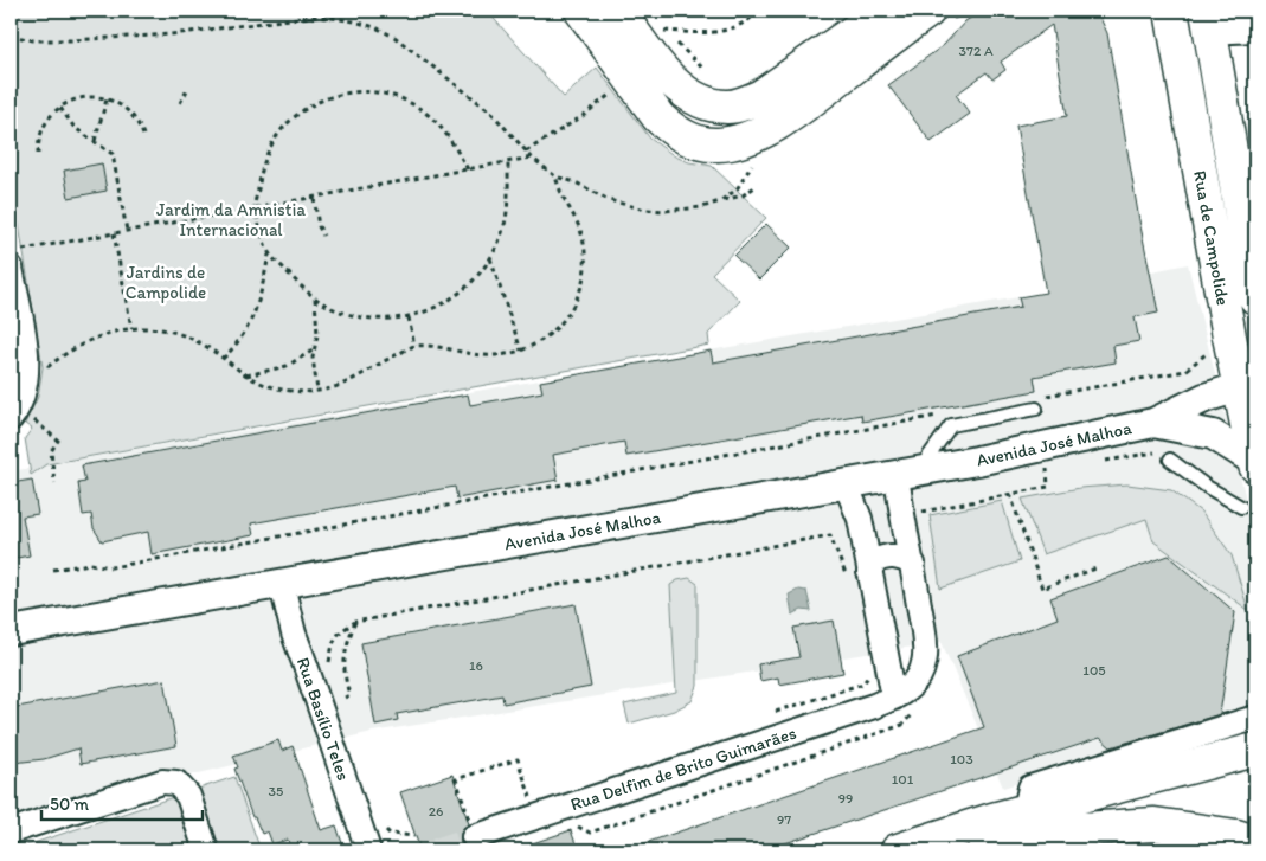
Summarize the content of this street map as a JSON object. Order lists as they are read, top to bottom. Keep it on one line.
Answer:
{"streets":{"main road":["Rua de Campolide"],"street":["Avenida José Malhoa","Rua Basílio Teles","Rua Delfim de Brito Guimarães"]},"crossings":[["Rua de Campolide","Avenida José Malhoa"],["Avenida José Malhoa","Rua Basílio Teles"],["Avenida José Malhoa","Rua Delfim de Brito Guimarães"]],"parks":["Jardim da Amnistia Internacional","Jardins de Campolide"],"house_numbers":["372 A","16","105","103","101","35","99","26","97"],"scale_bar":"50 m"}
